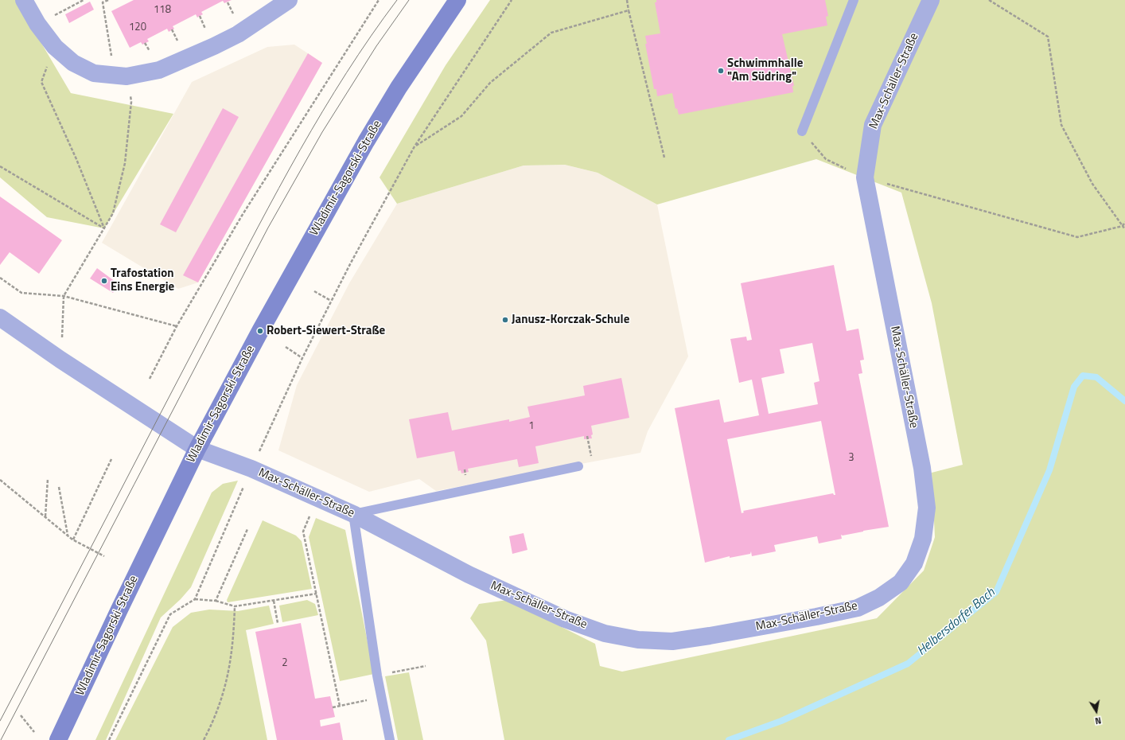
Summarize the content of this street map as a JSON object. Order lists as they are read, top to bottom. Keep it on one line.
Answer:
{"streets":{"main road":["Wladimir-Sagorski-Straße"],"street":["Max-Schäller-Straße"]},"crossings":[["Max-Schäller-Straße","Wladimir-Sagorski-Straße"]],"water":["Helbersdorfer Bach"],"places":["Schwimmhalle \"Am Südring\"","Trafostation Eins Energie","Janusz-Korczak-Schule","Robert-Siewert-Straße"],"house_numbers":["118","120","1","3","2"],"north":"bottom"}
